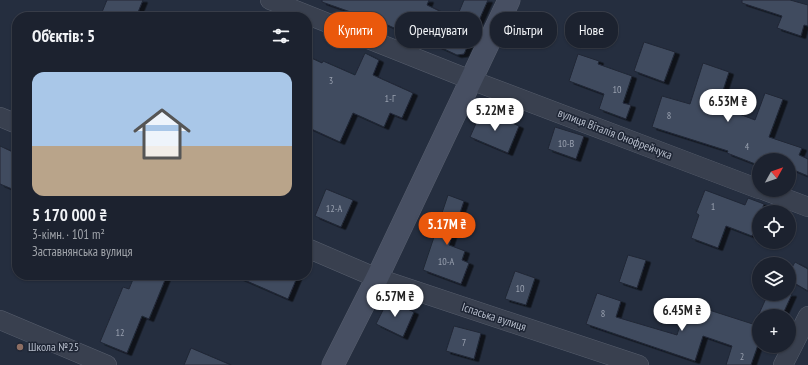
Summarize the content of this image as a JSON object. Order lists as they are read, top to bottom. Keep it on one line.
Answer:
{"streets":{"street":["вулиця Віталія Онофрейчука","Іспаська вулиця"]},"places":["Школа №25"],"house_numbers":["3","10","1-Г","8","10-В","4","1","12-А","10-А","10","8","12","7","2"],"north":"top right","page":{"chip":["Купити","Орендувати","Фільтри","Нове"],"heading":"Об’єктів: 5","list":[{"name":"5 170 000 ₴","note":"3-кімн. · 101 m² · Заставнянська вулиця"}],"price":["6.53M ₴","5.22M ₴","5.17M ₴","6.57M ₴","6.45M ₴"],"map_buttons":"+"}}
